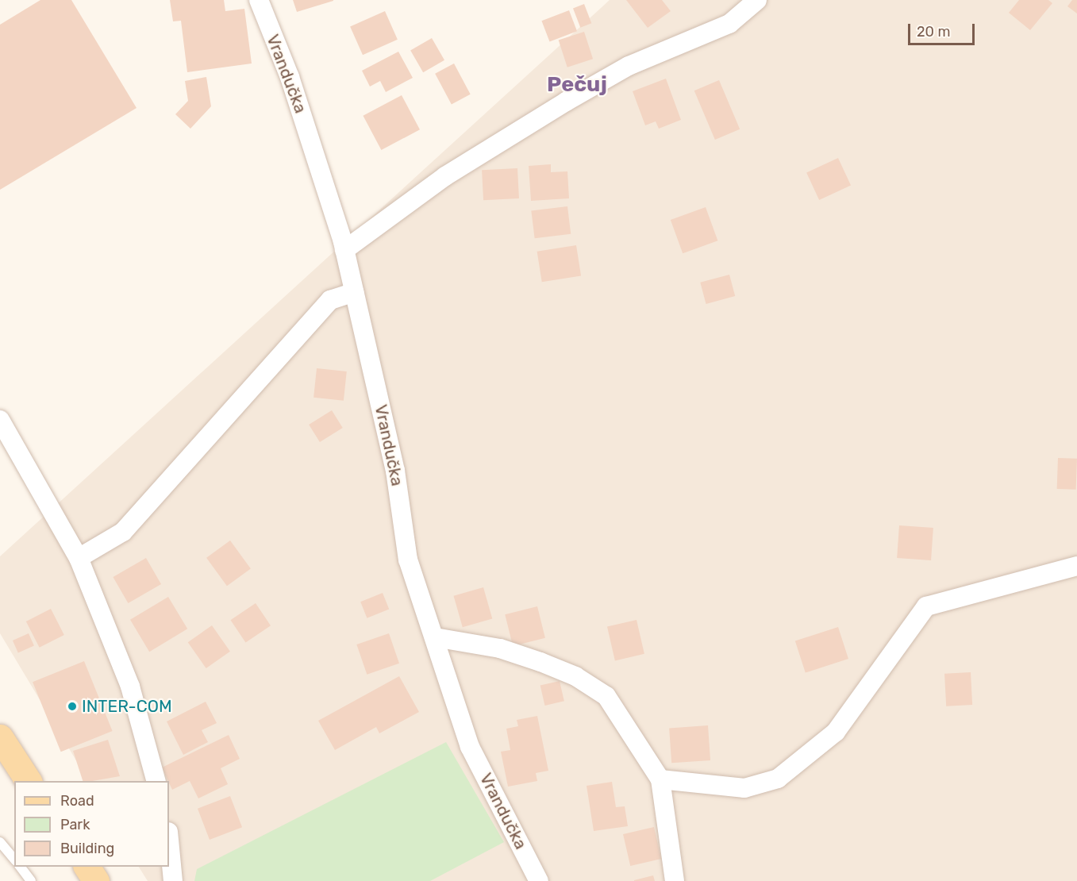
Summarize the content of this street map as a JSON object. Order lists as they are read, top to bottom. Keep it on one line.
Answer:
{"streets":{"street":["Vrandučka"]},"districts":["Pečuj"],"places":["INTER-COM"],"legend":["Road","Park","Building"],"scale_bar":"20 m"}
